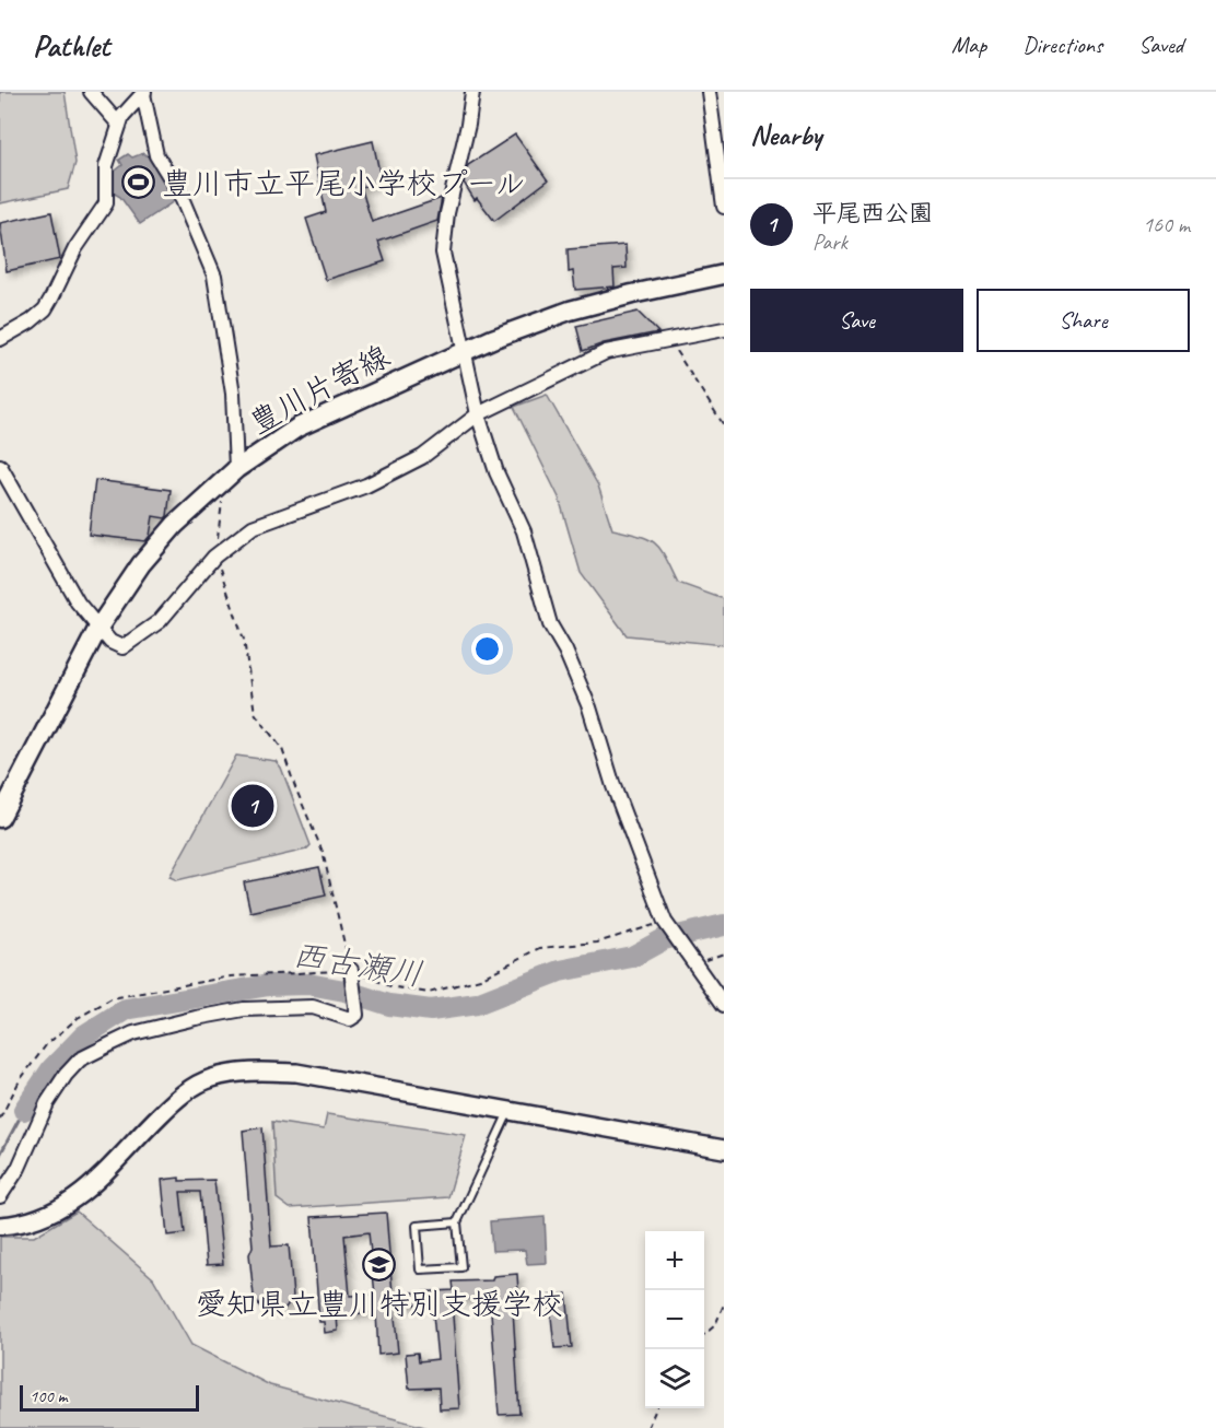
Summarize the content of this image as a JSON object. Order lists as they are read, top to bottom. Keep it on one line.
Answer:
{"streets":{"main road":["豊川片寄線"]},"water":["西古瀬川"],"places":{"sports":["豊川市立平尾小学校プール"],"school or university":["愛知県立豊川特別支援学校"]},"scale_bar":"100 m","page":{"header":"Pathlet","nav":["Map","Directions","Saved"],"heading":"Nearby","list":[{"mark":"1","name":"平尾西公園","note":"Park","value":"160 m"}],"buttons":["Save","Share"],"pins":"1","map_buttons":["+","−"],"scale":"100 m"}}
